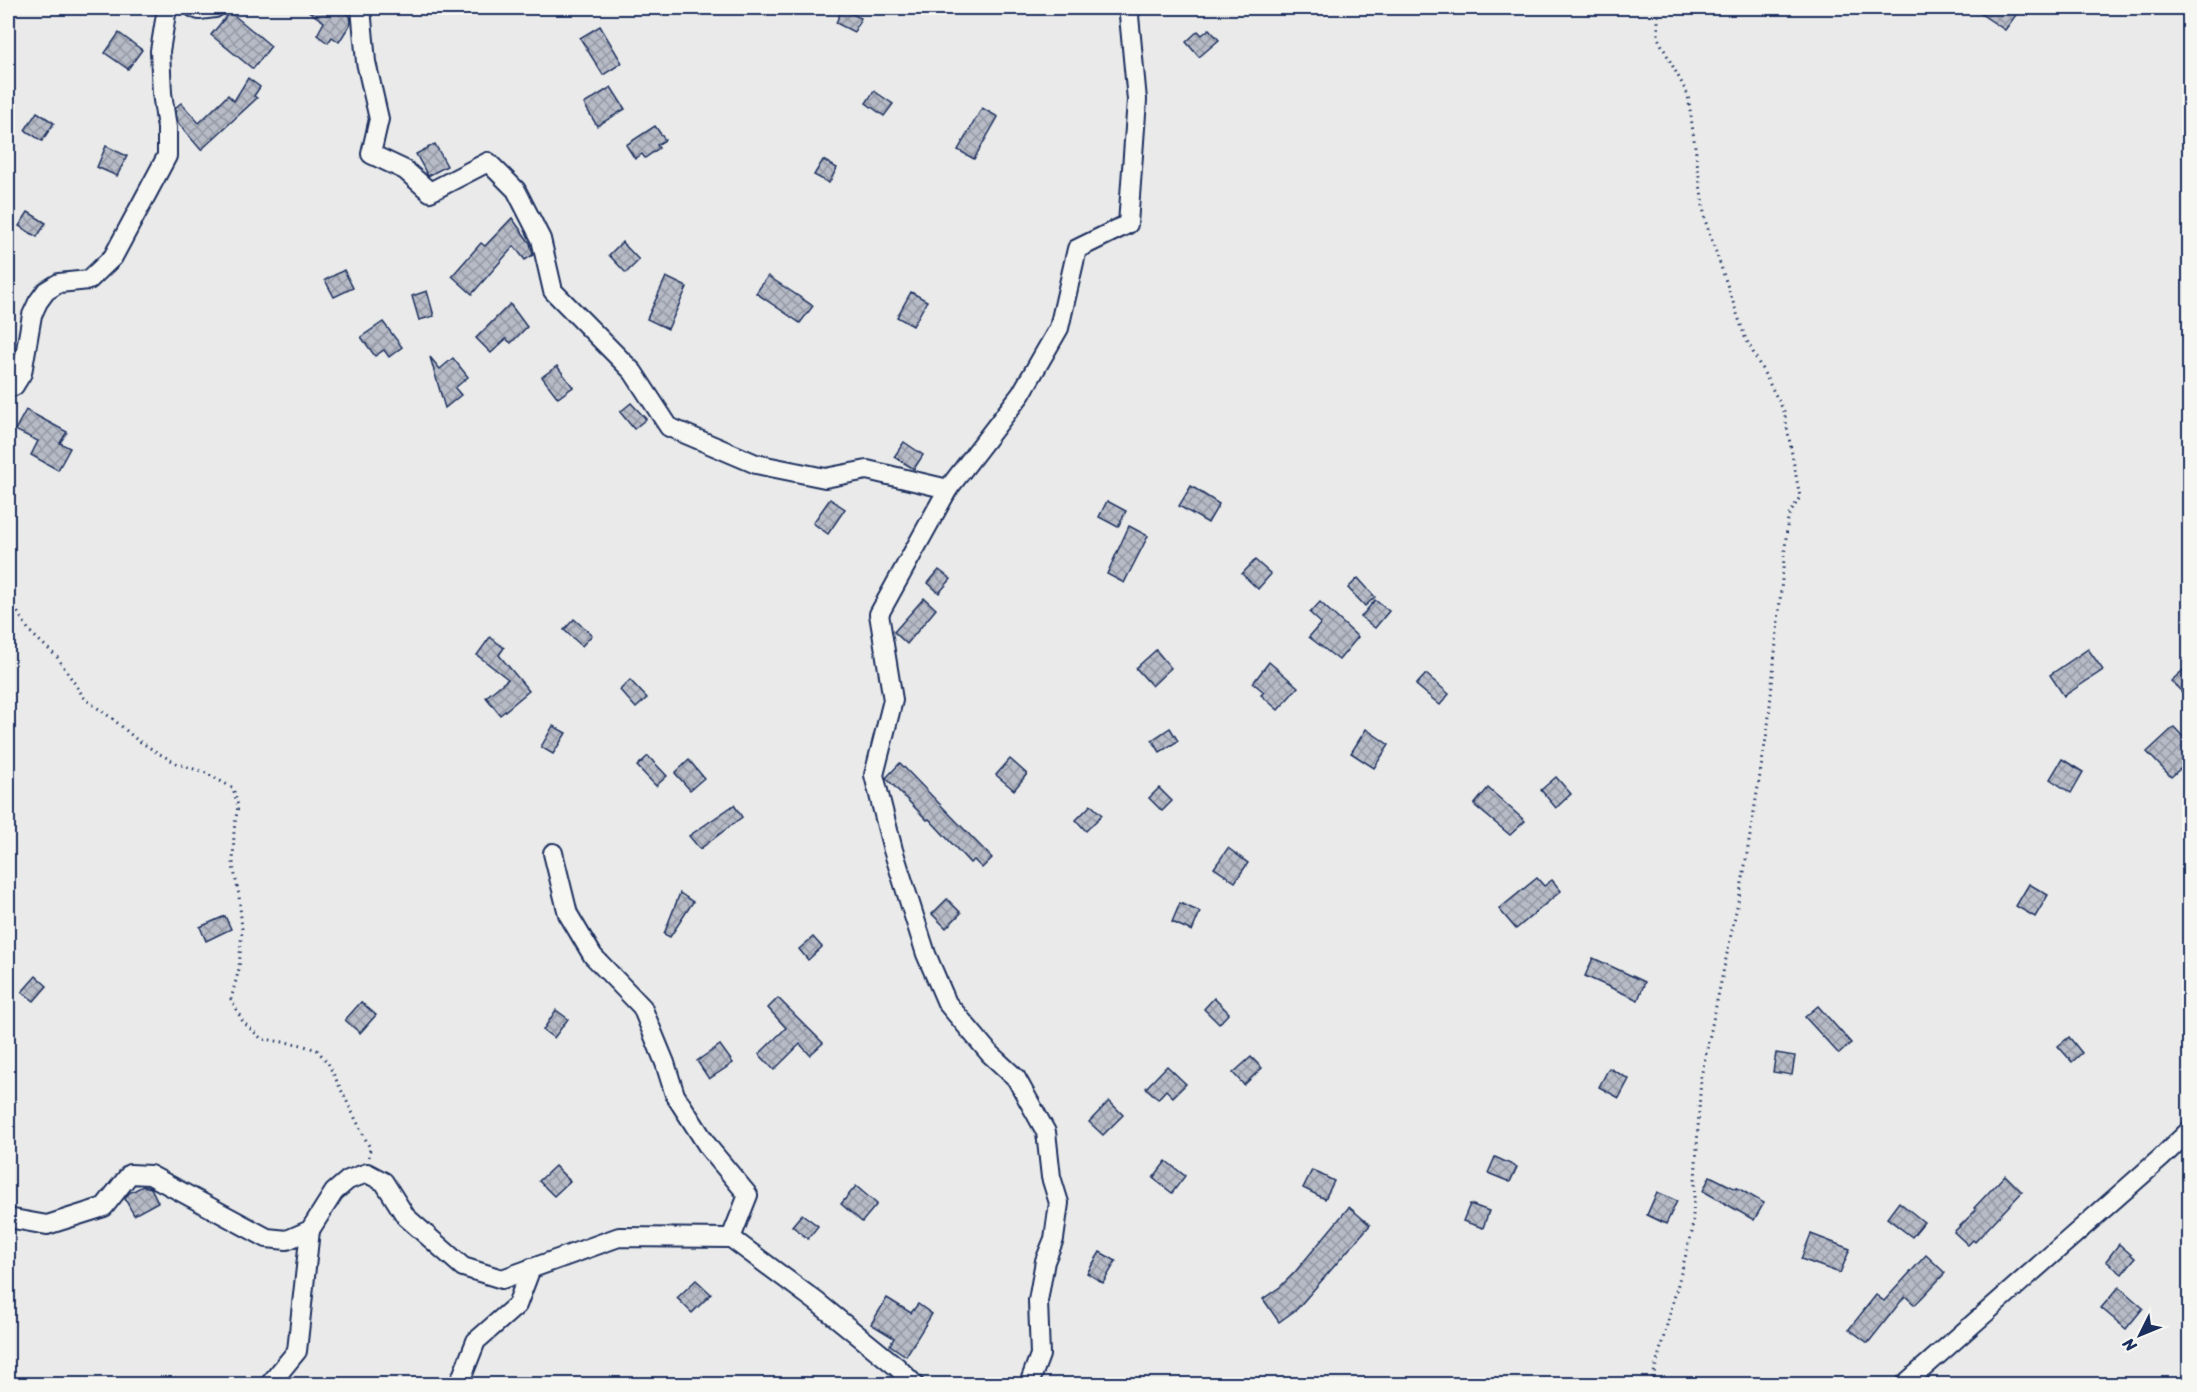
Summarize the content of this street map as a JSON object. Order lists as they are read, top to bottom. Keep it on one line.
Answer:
{"north":"bottom left"}
